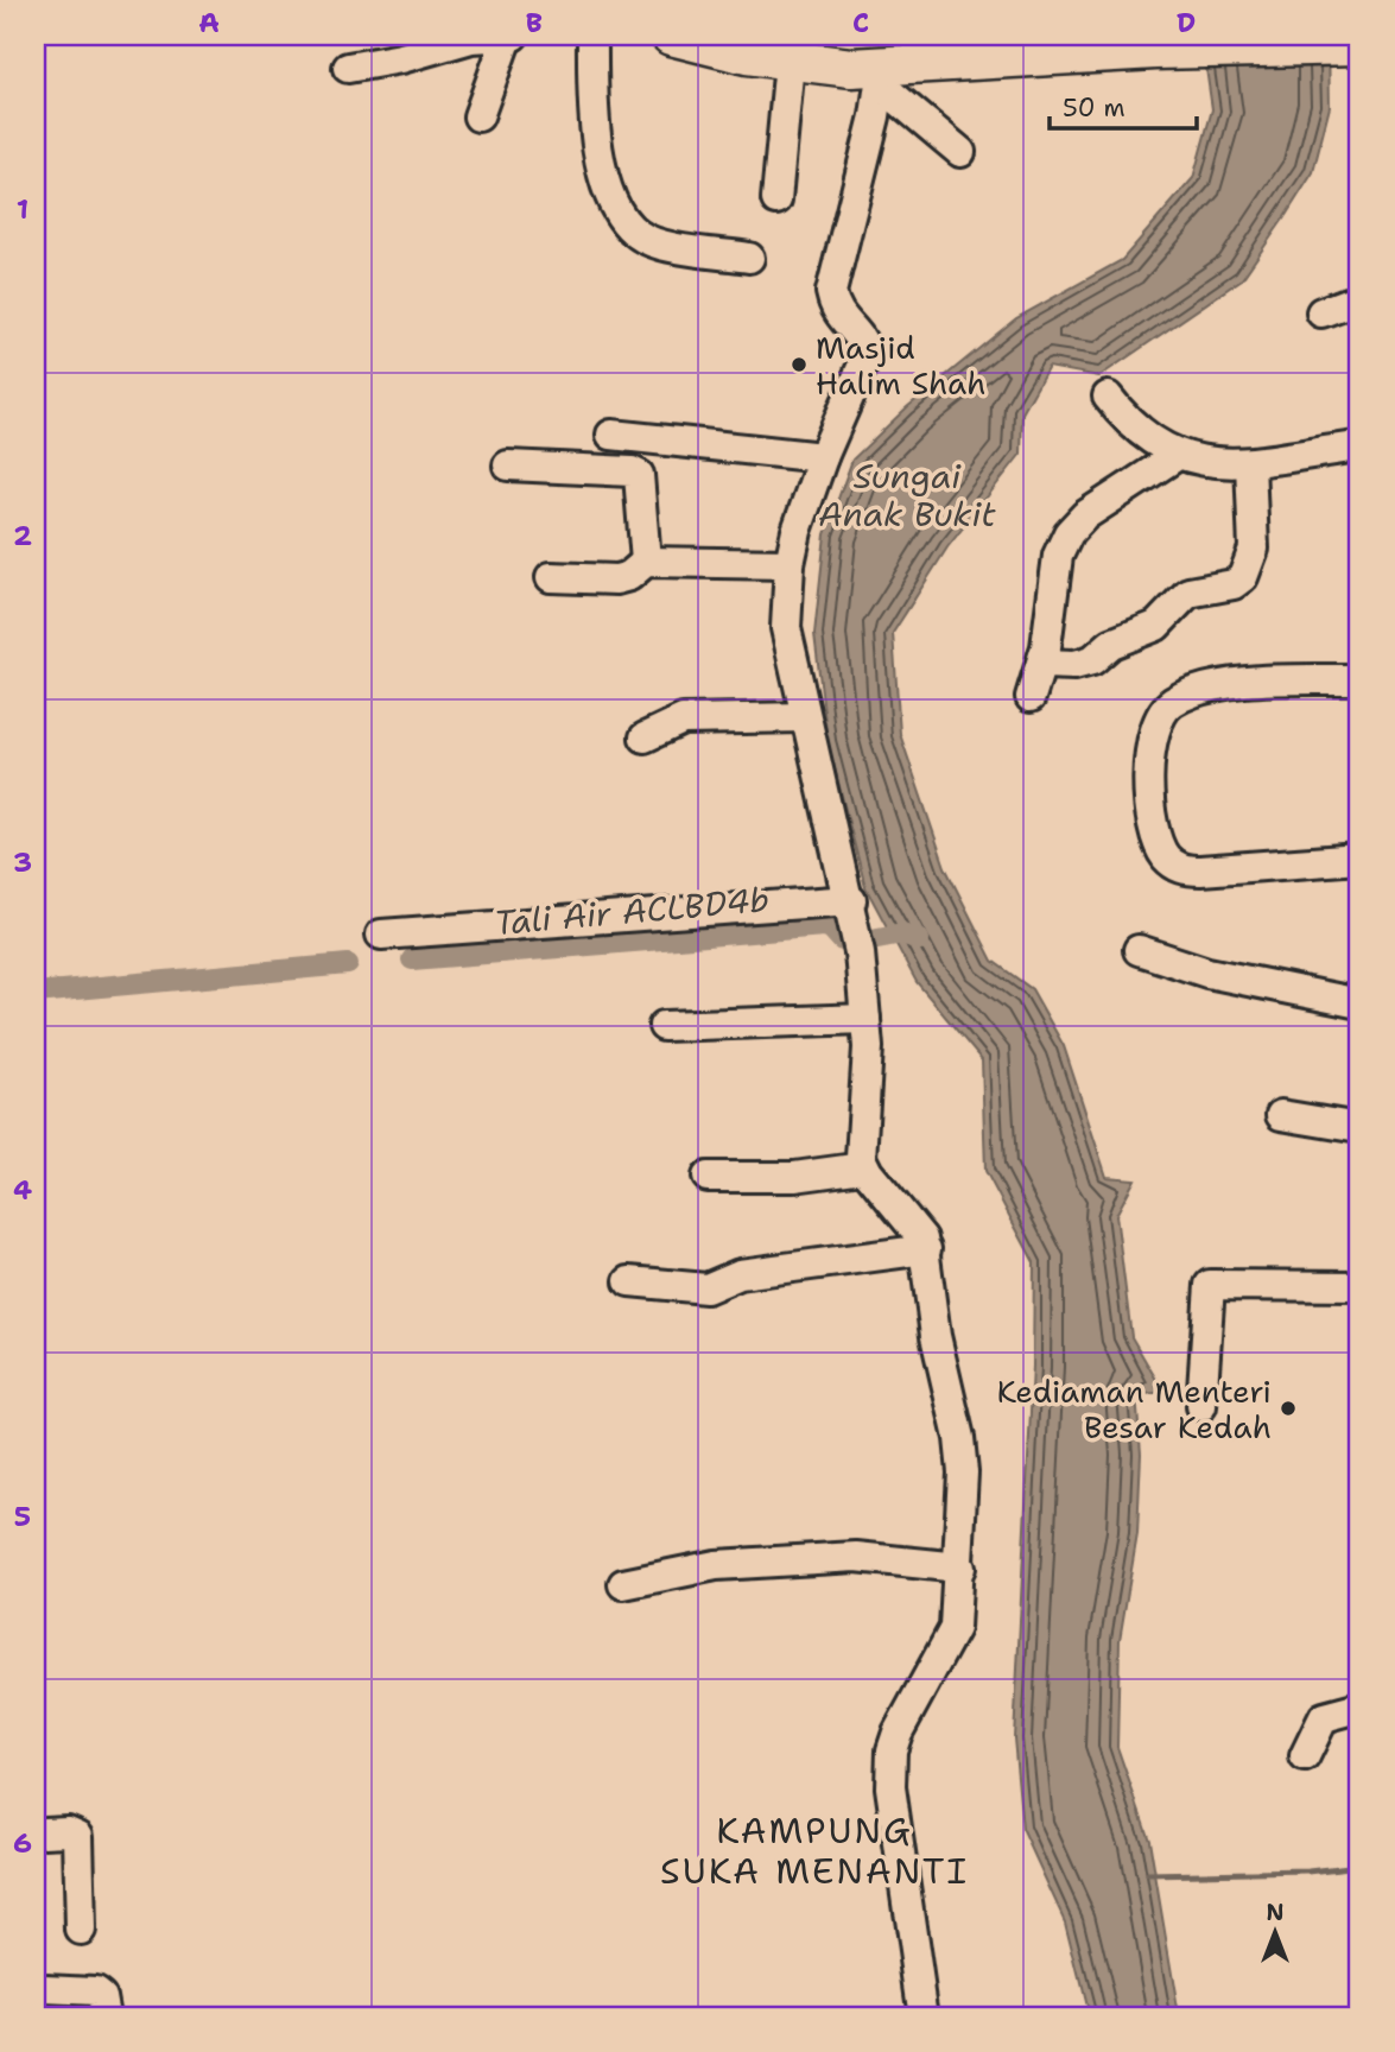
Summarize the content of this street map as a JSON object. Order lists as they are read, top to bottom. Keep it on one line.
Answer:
{"districts":["KAMPUNG SUKA MENANTI"],"water":["Sungai Anak Bukit","Tali Air ACLBD4b"],"places":["Masjid Halim Shah","Kediaman Menteri Besar Kedah"],"scale_bar":"50 m","north":"top","grid":{"columns":["A","B","C","D"],"rows":["1","2","3","4","5","6"]}}
